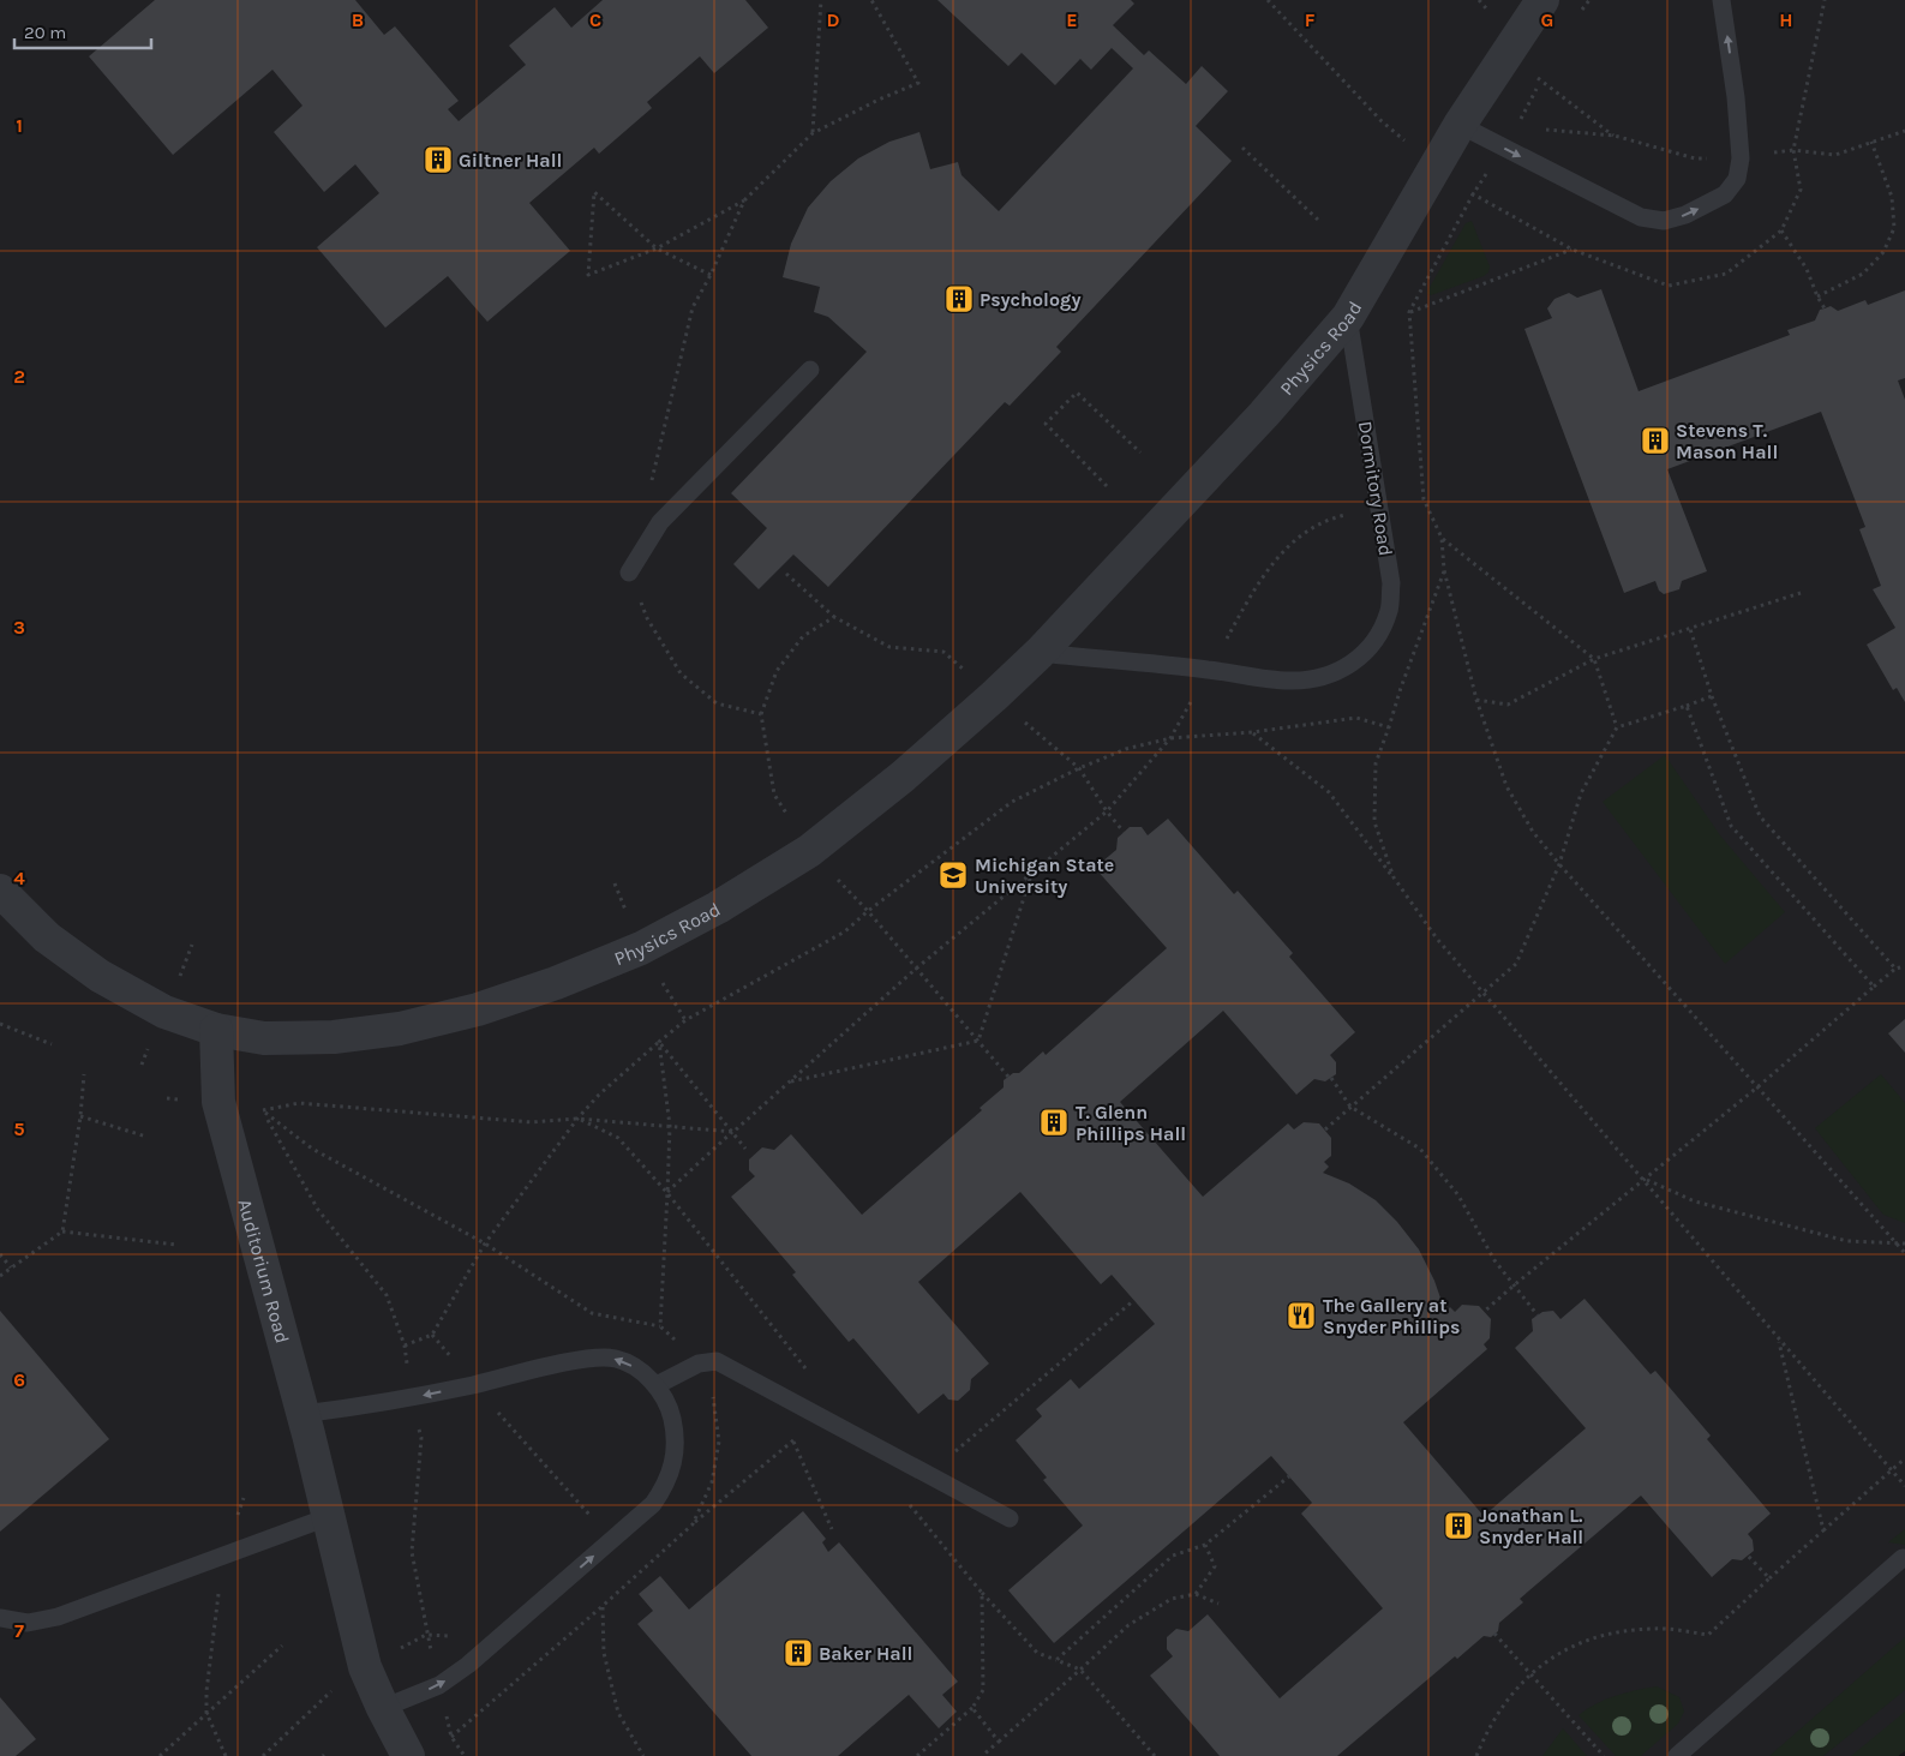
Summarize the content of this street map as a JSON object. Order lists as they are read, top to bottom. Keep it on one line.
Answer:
{"streets":{"street":["Physics Road","Auditorium Road"],"lane":["Dormitory Road"]},"crossings":[["Physics Road","Dormitory Road"],["Physics Road","Auditorium Road"]],"places":{"building":["Giltner Hall","Psychology","Stevens T. Mason Hall","T. Glenn Phillips Hall","Jonathan L. Snyder Hall","Baker Hall"],"school or university":["Michigan State University"],"restaurant":["The Gallery at Snyder Phillips"]},"scale_bar":"20 m","grid":{"columns":["B","C","D","E","F","G","H"],"rows":["1","2","3","4","5","6","7"]}}
